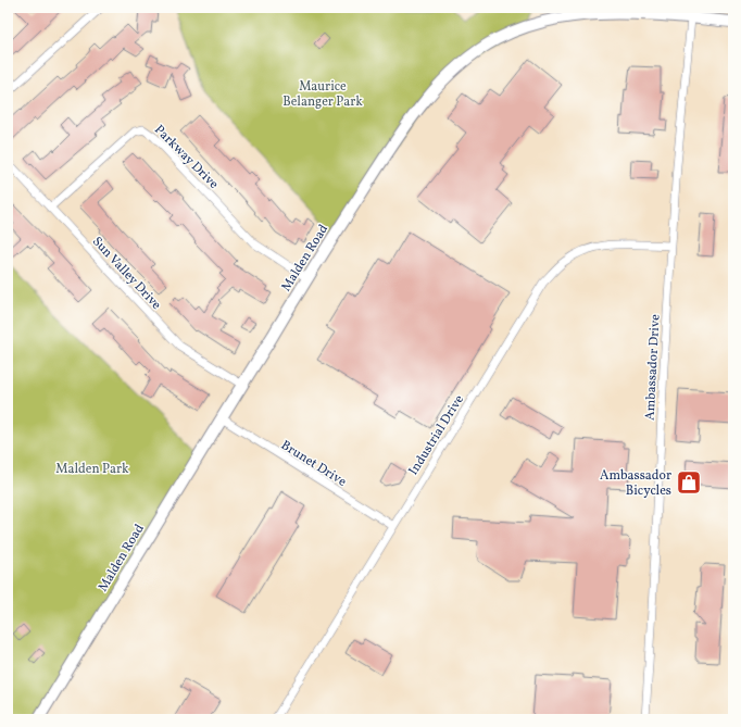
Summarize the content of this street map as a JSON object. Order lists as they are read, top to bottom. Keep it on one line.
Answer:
{"streets":{"main road":["Malden Road"],"street":["Parkway Drive","Sun Valley Drive","Ambassador Drive","Industrial Drive","Brunet Drive"]},"crossings":[["Parkway Drive","Malden Road"],["Parkway Drive","Sun Valley Drive"],["Malden Road","Sun Valley Drive"],["Malden Road","Ambassador Drive"],["Malden Road","Brunet Drive"],["Ambassador Drive","Industrial Drive"],["Industrial Drive","Brunet Drive"]],"parks":["Maurice Belanger Park","Malden Park"],"places":{"shop":["Ambassador Bicycles"]}}
